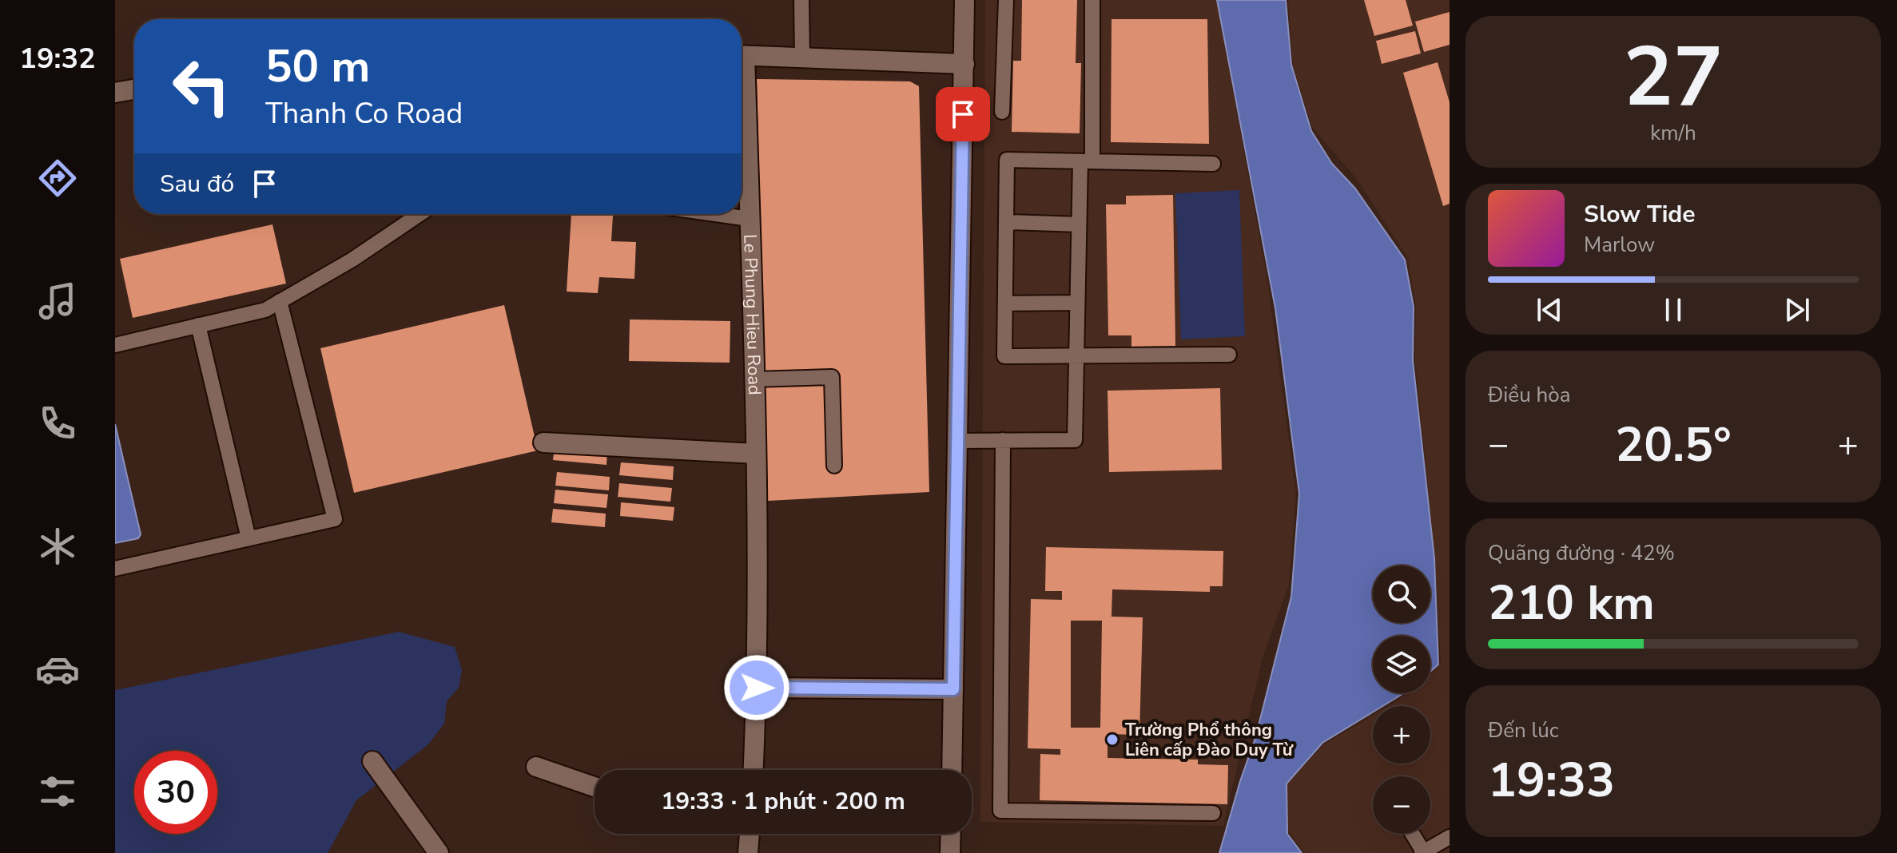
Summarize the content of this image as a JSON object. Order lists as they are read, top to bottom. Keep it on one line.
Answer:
{"streets":{"street":["Le Phung Hieu Road"]},"places":["Trường Phổ thông Liên cấp Đào Duy Từ"],"page":{"tabs":"19:32","tile":[["27","km/h"],"Điều hòa",["Quãng đường · 42%","210 km"],["Đến lúc","19:33"]],"turn":["50 m","Thanh Co Road"],"then":"Sau đó","song":["Slow Tide","Marlow"],"heat":["−","20.5°","+"],"map_buttons":["+","−"],"limit":"30","trip":"19:33 · 1 phút · 200 m"}}
